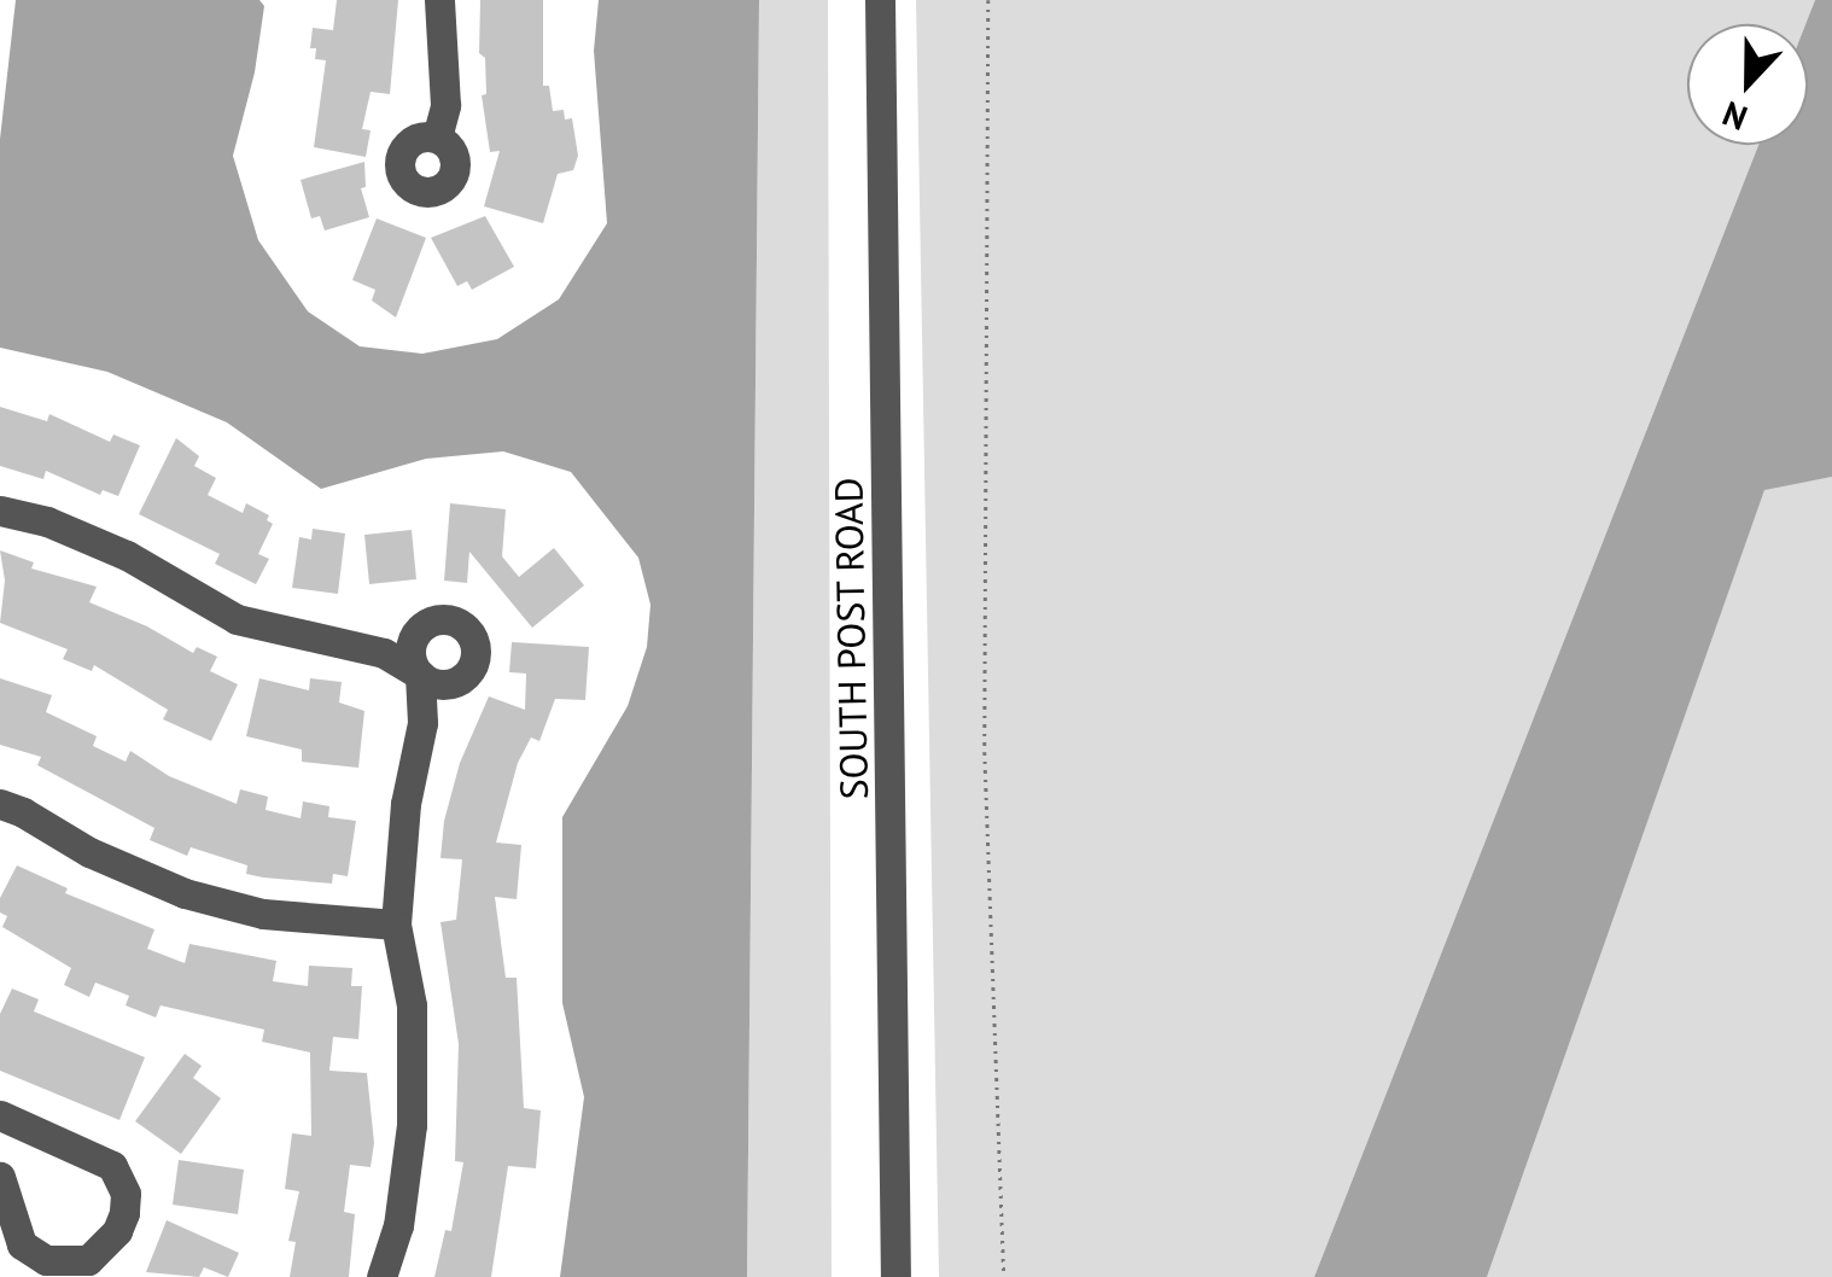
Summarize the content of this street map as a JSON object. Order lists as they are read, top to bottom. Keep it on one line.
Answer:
{"streets":{"street":["SOUTH POST ROAD"]},"north":"bottom"}
